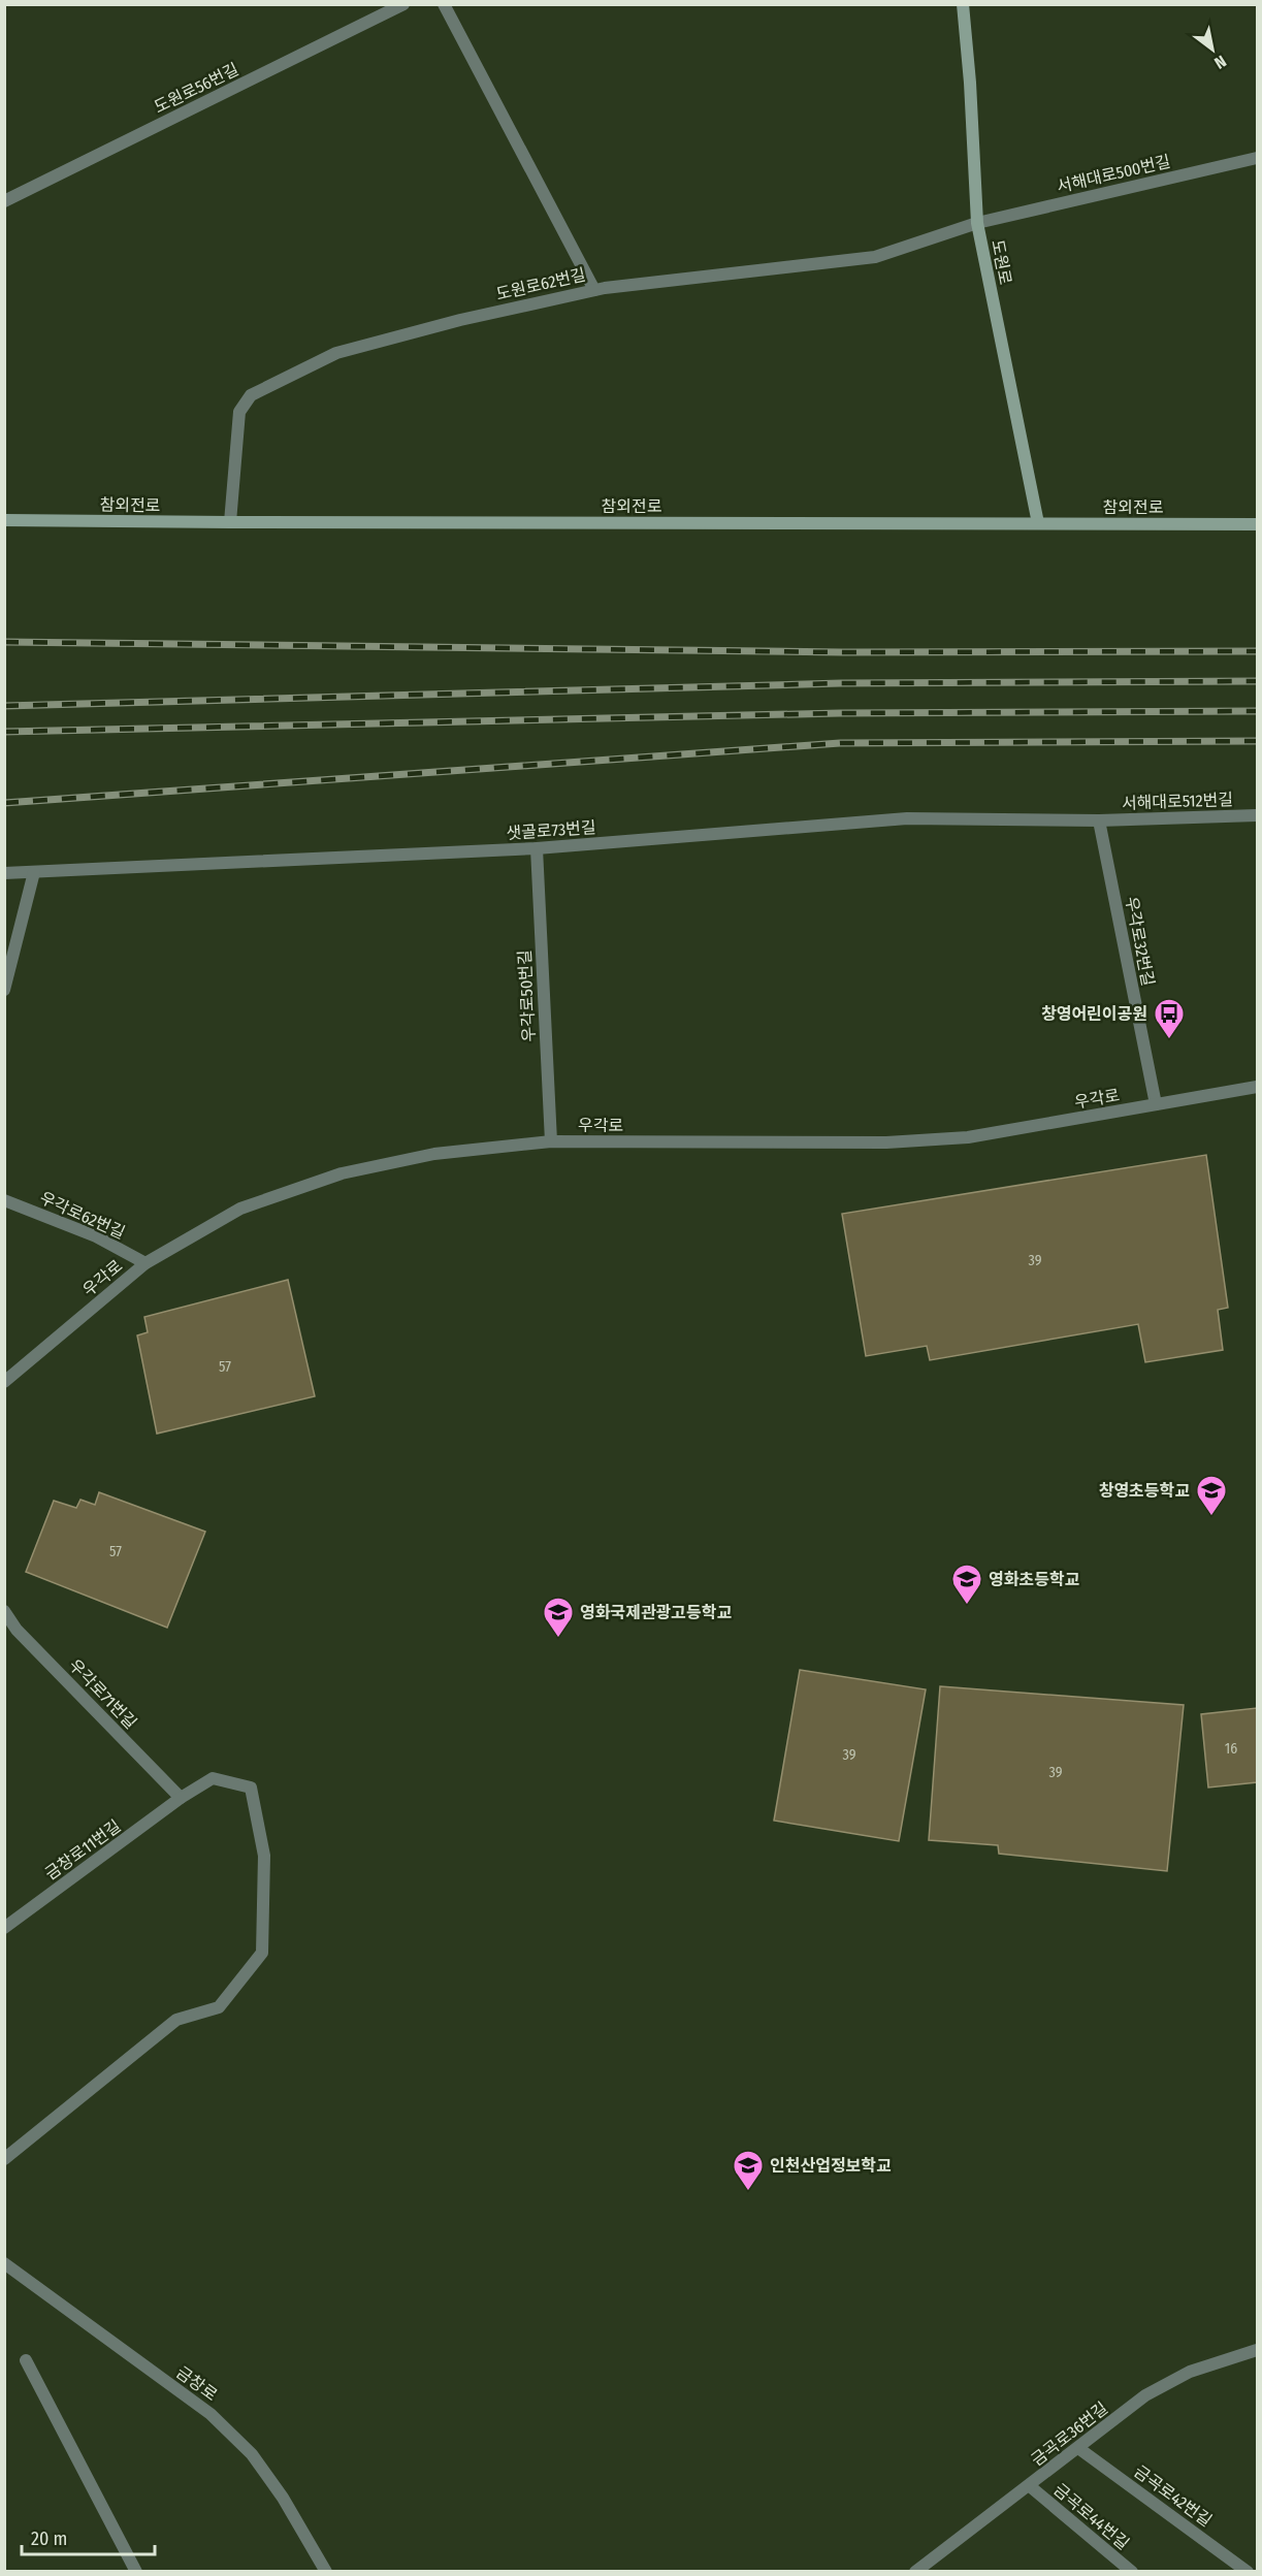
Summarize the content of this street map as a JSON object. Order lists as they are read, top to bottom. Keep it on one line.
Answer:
{"streets":{"main road":["도원로","참외전로"],"street":["도원로56번길","서해대로500번길","도원로62번길","서해대로512번길","샛골로73번길","우각로32번길","우각로50번길","우각로","우각로62번길","우각로71번길","금창로11번길","금창로","금곡로36번길","금곡로42번길","금곡로44번길"]},"crossings":[["서해대로500번길","도원로"],["서해대로500번길","도원로62번길"],["도원로","도원로62번길"],["도원로","참외전로"],["도원로62번길","참외전로"],["서해대로512번길","샛골로73번길"],["서해대로512번길","우각로32번길"],["샛골로73번길","우각로32번길"],["샛골로73번길","우각로50번길"],["우각로32번길","우각로"],["우각로50번길","우각로"],["우각로","우각로62번길"],["우각로71번길","금창로11번길"],["금곡로36번길","금곡로42번길"],["금곡로36번길","금곡로44번길"]],"places":{"bus stop":["창영어린이공원"],"school or university":["창영초등학교","영화초등학교","영화국제관광고등학교","인천산업정보학교"]},"house_numbers":["39","57","57","16","39","39"],"scale_bar":"20 m","north":"bottom right"}
